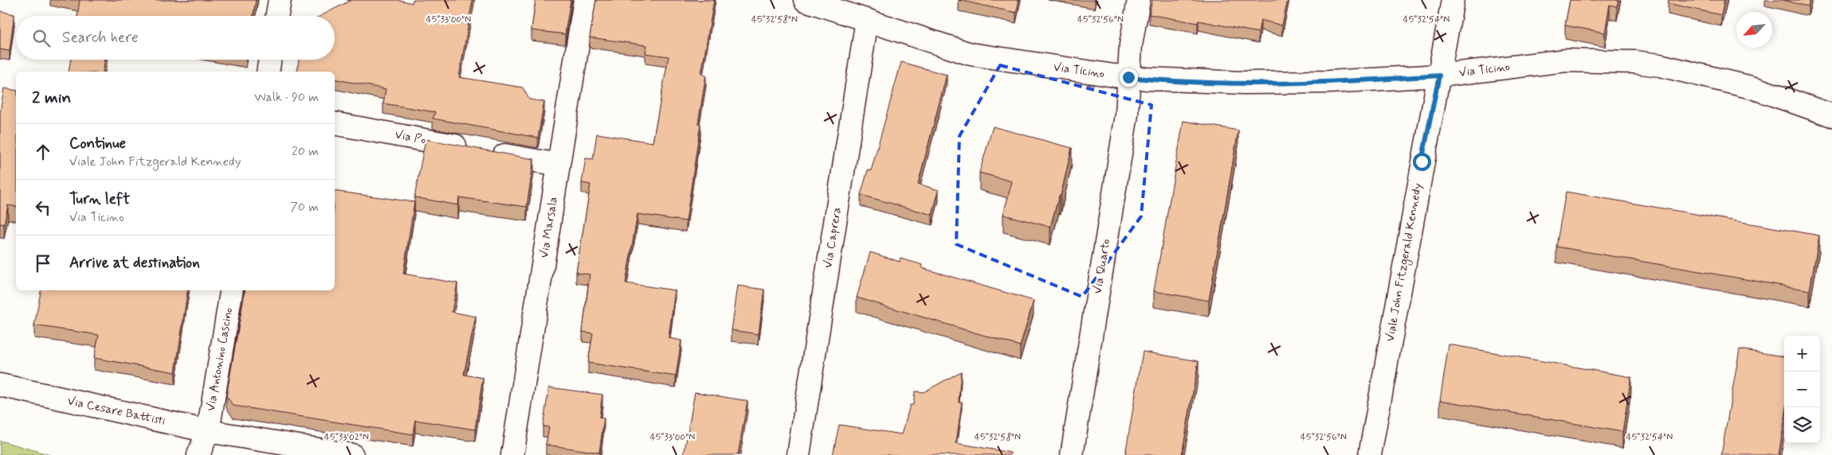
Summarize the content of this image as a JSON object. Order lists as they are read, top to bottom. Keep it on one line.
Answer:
{"streets":{"street":["Via Ticino","Via Po","Via Marsala","Via Caprera","Viale John Fitzgerald Kennedy","Via Quarto","Via Antonino Cascino","Via Cesare Battisti"]},"crossings":[["Via Ticino","Via Caprera"],["Via Ticino","Viale John Fitzgerald Kennedy"],["Via Ticino","Via Quarto"],["Via Po","Via Marsala"],["Via Antonino Cascino","Via Cesare Battisti"]],"north":"bottom left","page":{"search":"Search here","heading":["2 min","Walk · 90 m"],"list":[["Continue","Viale John Fitzgerald Kennedy","20 m"],["Turn left","Via Ticino","70 m"],"Arrive at destination"],"map_buttons":["+","−"]},"coordinates":["45°33'00\"N","45°32'58\"N","45°32'56\"N","45°32'54\"N","45°33'02\"N"]}
